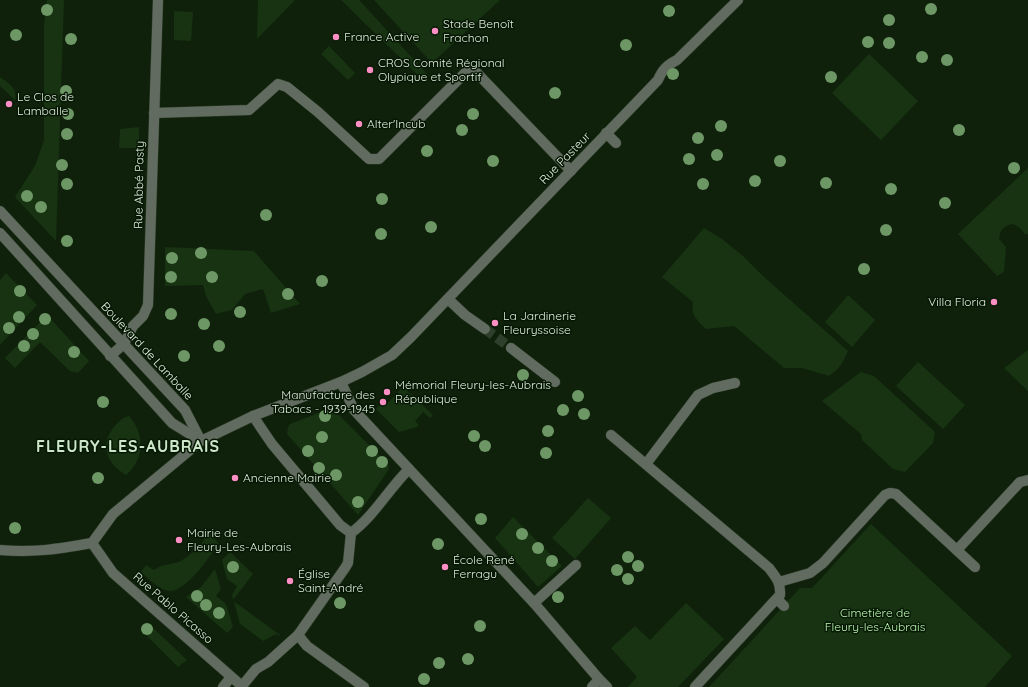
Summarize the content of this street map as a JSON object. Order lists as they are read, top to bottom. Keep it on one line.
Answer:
{"streets":{"street":["Rue Pasteur","Rue Abbé Pasty","Boulevard de Lamballe","Rue Pablo Picasso"]},"crossings":[["Rue Pasteur","Boulevard de Lamballe"],["Rue Pasteur","Rue Pablo Picasso"],["Rue Abbé Pasty","Boulevard de Lamballe"]],"districts":["FLEURY-LES-AUBRAIS"],"parks":["Cimetière de Fleury-les-Aubrais"],"places":["Stade Benoît Frachon","France Active","CROS Comité Régional Olypique et Sportif","Le Clos de Lamballe","Alter'Incub","Villa Floria","La Jardinerie Fleuryssoise","Mémorial Fleury-les-Aubrais République","Manufacture des Tabacs - 1939-1945","Ancienne Mairie","Mairie de Fleury-Les-Aubrais","École René Ferragu","Église Saint-André"]}
